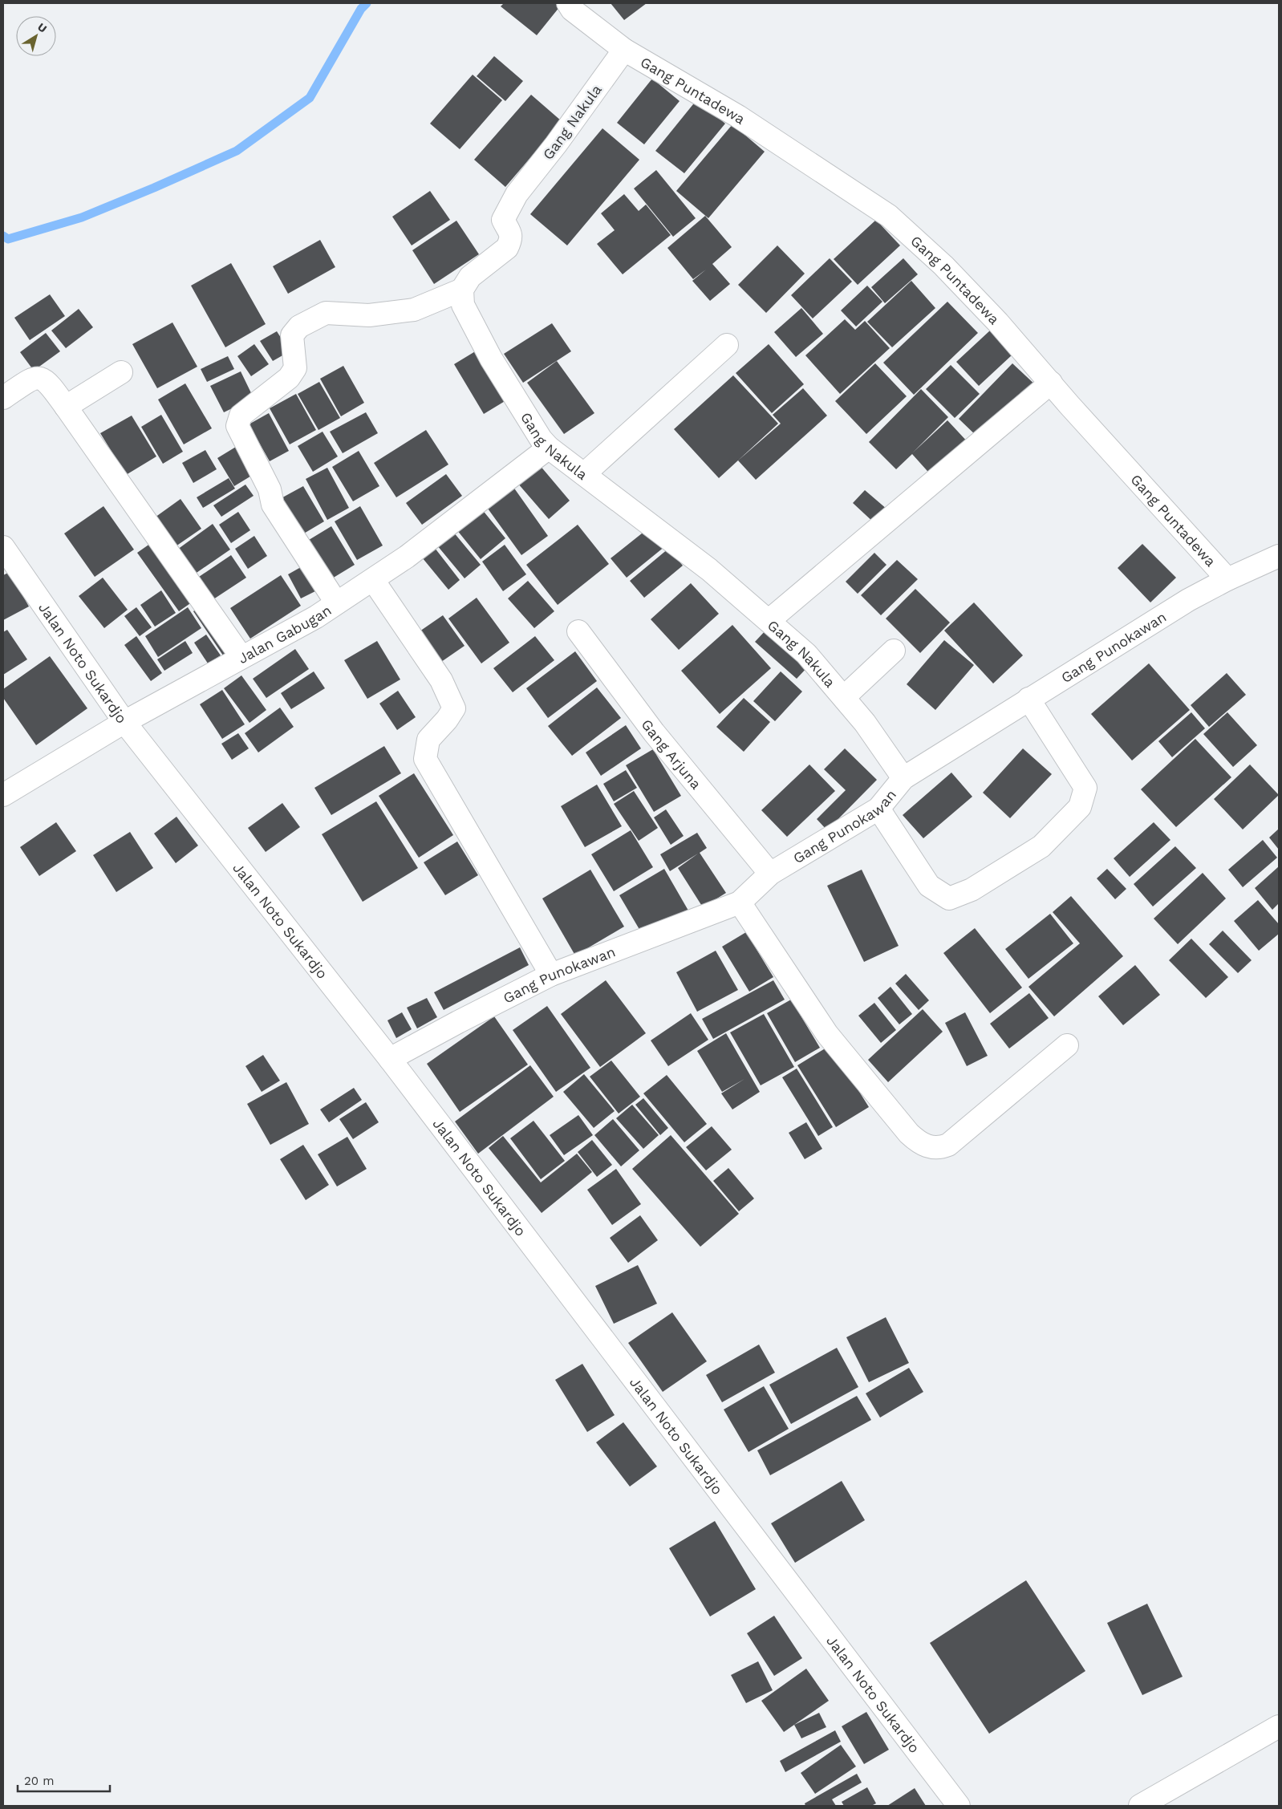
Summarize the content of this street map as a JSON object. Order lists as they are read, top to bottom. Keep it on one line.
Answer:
{"streets":{"street":["Gang Puntadewa","Gang Nakula","Jalan Gabugan","Gang Punokawan","Jalan Noto Sukardjo","Gang Arjuna"]},"crossings":[["Gang Puntadewa","Gang Nakula"],["Gang Puntadewa","Gang Punokawan"],["Gang Nakula","Jalan Gabugan"],["Gang Nakula","Gang Punokawan"],["Jalan Gabugan","Jalan Noto Sukardjo"],["Gang Punokawan","Jalan Noto Sukardjo"],["Gang Punokawan","Gang Arjuna"]],"scale_bar":"20 m","north":"top right"}
